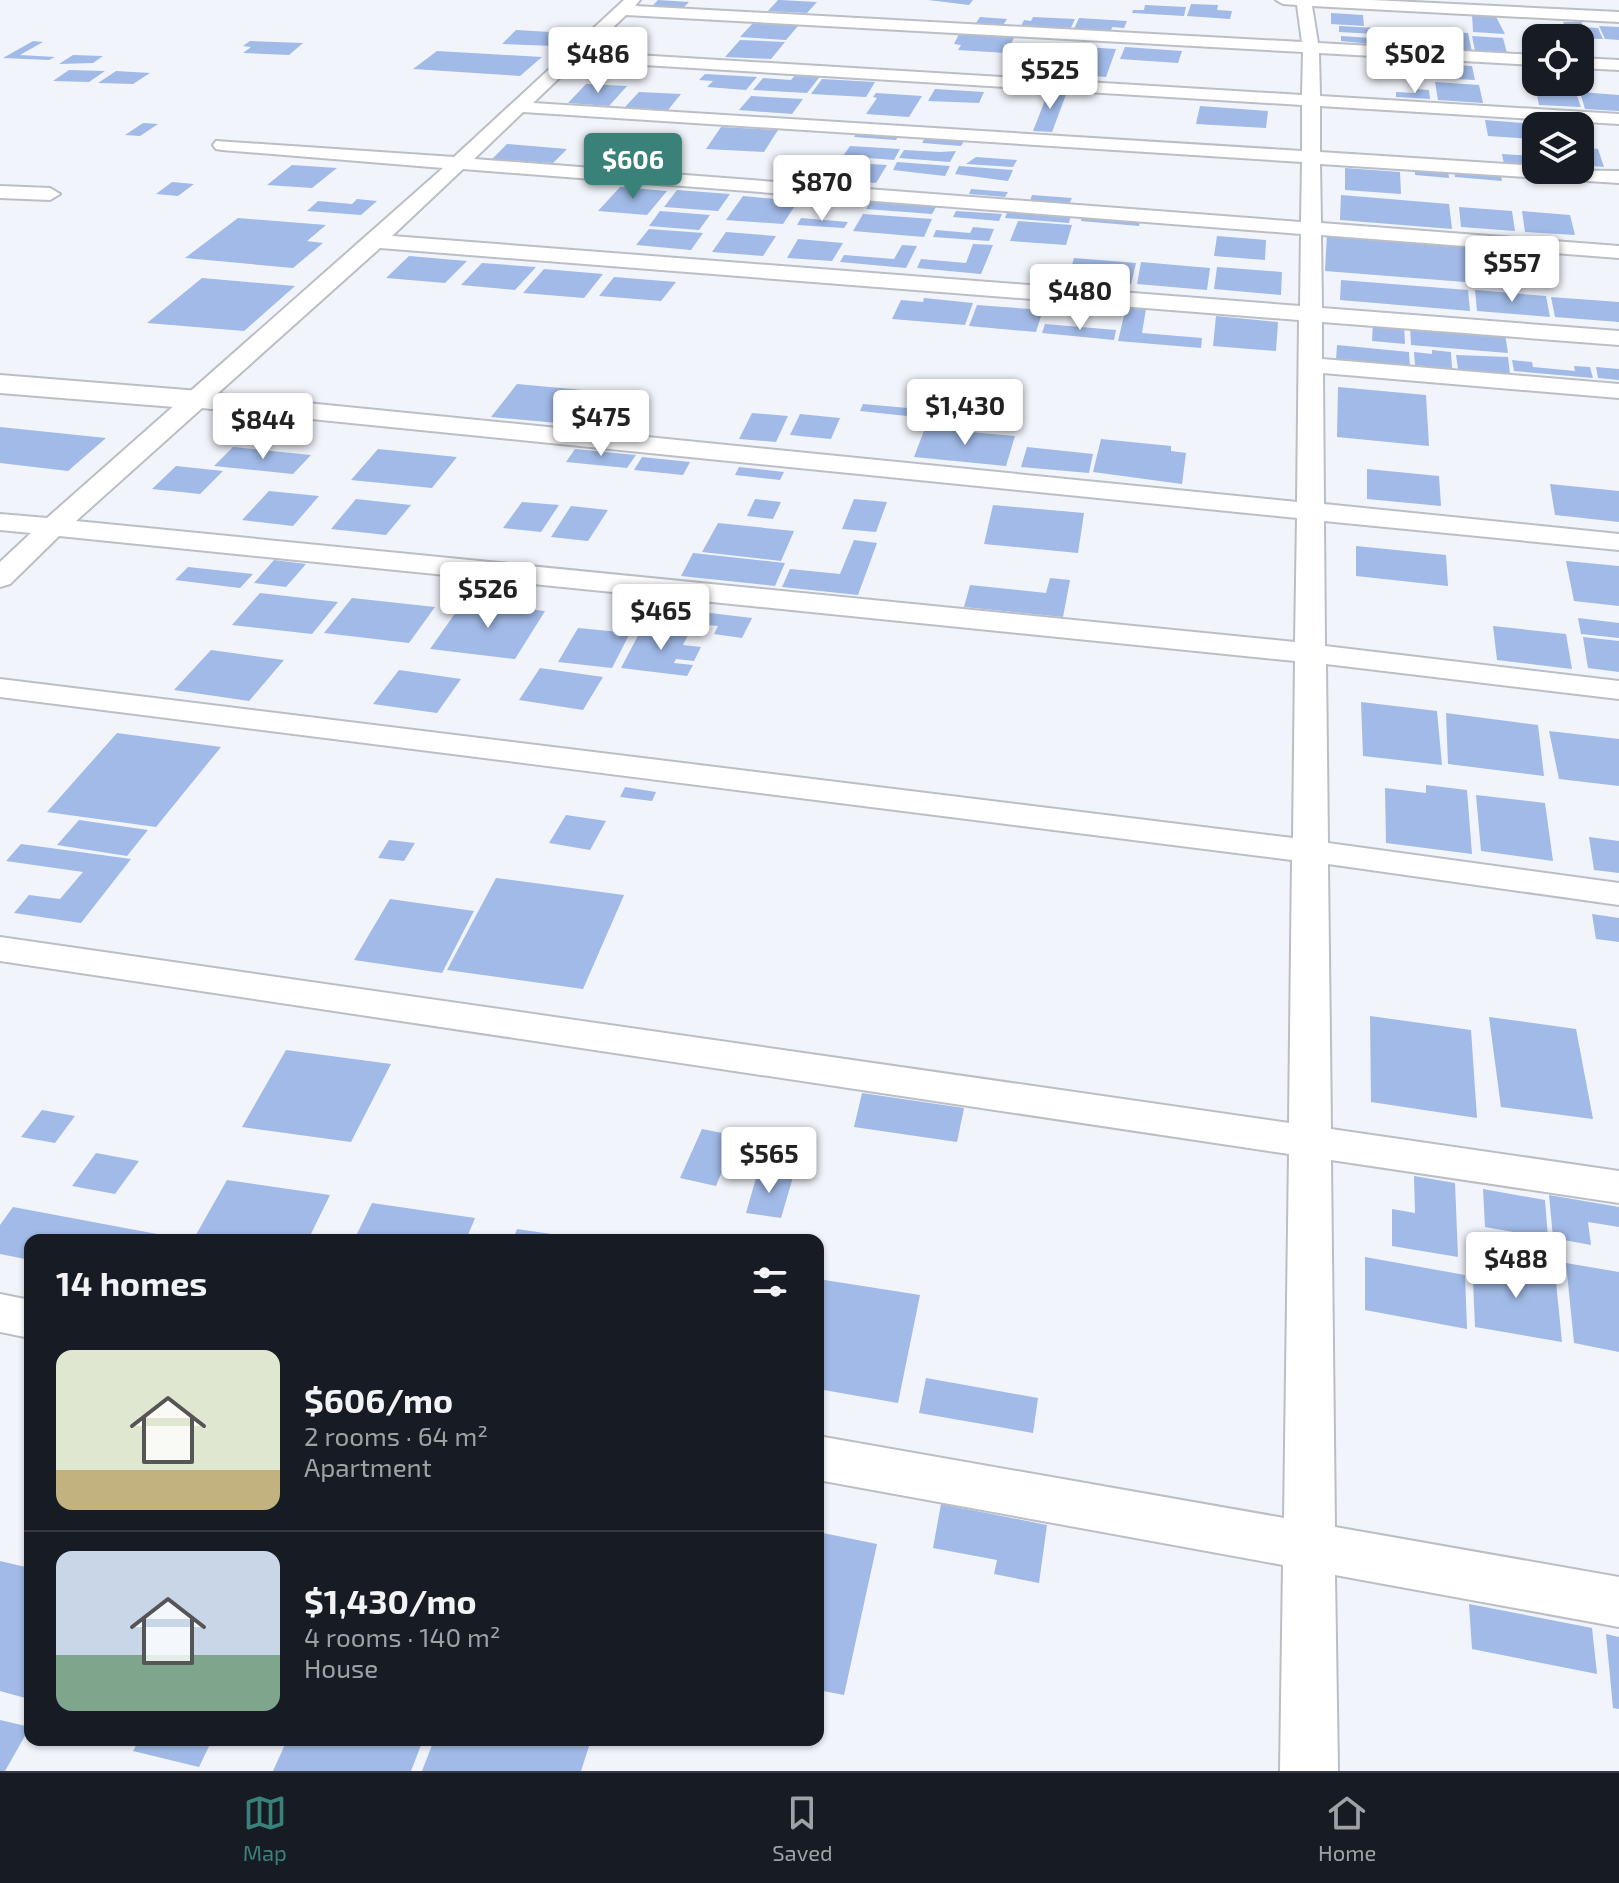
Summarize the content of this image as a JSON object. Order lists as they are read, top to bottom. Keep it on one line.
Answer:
{"page":{"price":["$486","$502","$525","$606","$870","$557","$480","$1,430","$475","$844","$526","$465","$565","$488"],"heading":"14 homes","list":[{"name":"$606/mo","note":"2 rooms · 64 m² · Apartment"},{"name":"$1,430/mo","note":"4 rooms · 140 m² · House"}],"tabs":["Map","Saved","Home"]}}
